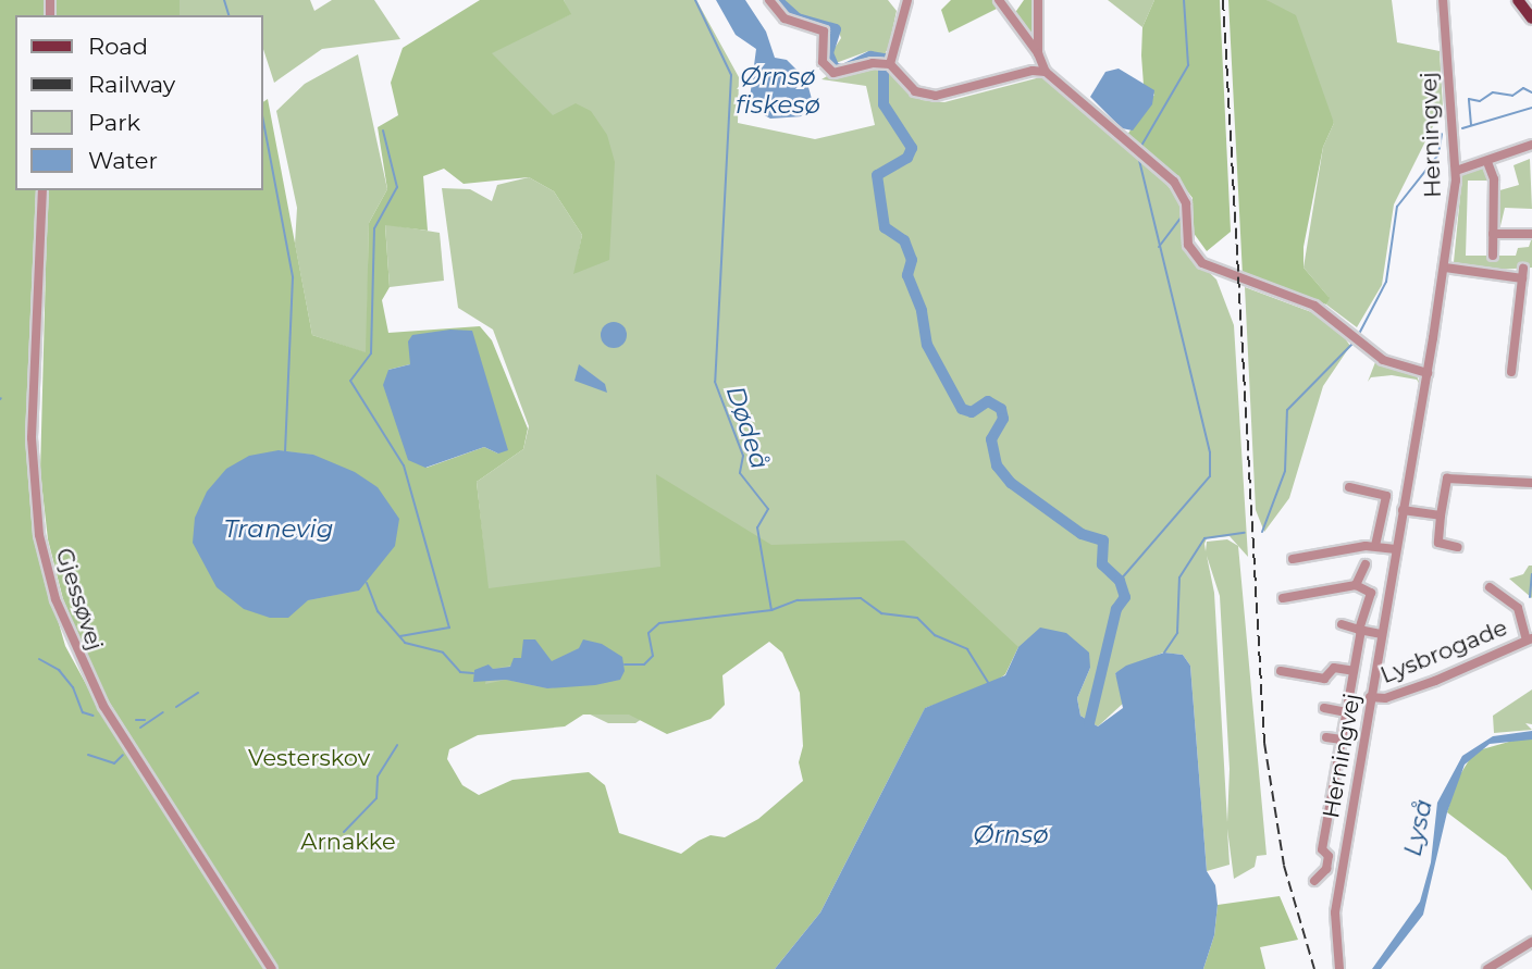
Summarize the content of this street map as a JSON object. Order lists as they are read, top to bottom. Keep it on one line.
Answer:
{"streets":{"street":["Herningvej","Gjessøvej","Lysbrogade"]},"crossings":[["Herningvej","Lysbrogade"]],"water":["Ørnsø fiskesø","Dødeå","Tranevig","Lyså","Ørnsø"],"parks":["Vesterskov","Arnakke"],"legend":["Road","Railway","Park","Water"]}
